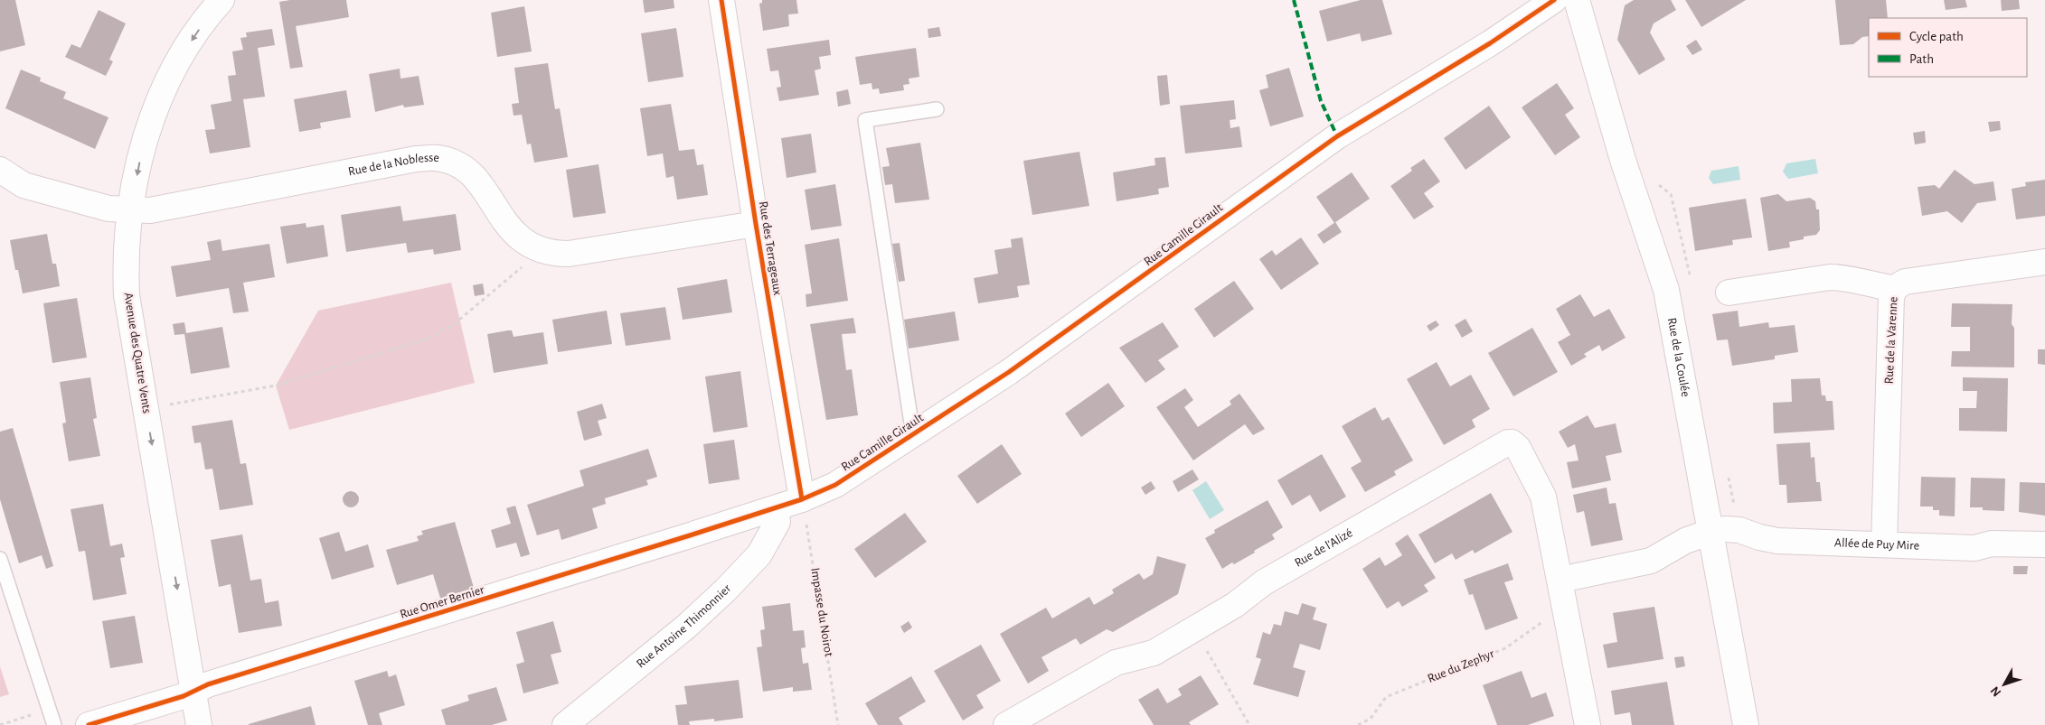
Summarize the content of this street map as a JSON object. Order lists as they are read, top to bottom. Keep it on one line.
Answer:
{"streets":{"street":["Rue de la Noblesse","Rue Camille Girault","Rue des Terrageaux","Rue de la Varenne","Avenue des Quatre Vents","Rue de la Coulée","Allée de Puy Mire","Rue de l'Alizé","Rue Omer Bernier","Rue Antoine Thimonnier"],"path":["Impasse du Noirot","Rue du Zephyr"]},"crossings":[["Rue de la Noblesse","Rue des Terrageaux"],["Rue de la Noblesse","Avenue des Quatre Vents"],["Rue Camille Girault","Rue des Terrageaux"],["Rue Camille Girault","Rue Omer Bernier"],["Rue Camille Girault","Impasse du Noirot"],["Rue des Terrageaux","Rue Omer Bernier"],["Rue des Terrageaux","Impasse du Noirot"],["Rue de la Varenne","Allée de Puy Mire"],["Avenue des Quatre Vents","Rue Omer Bernier"],["Rue de la Coulée","Allée de Puy Mire"],["Rue de l'Alizé","Rue du Zephyr"],["Rue Omer Bernier","Impasse du Noirot"],["Rue Omer Bernier","Rue Antoine Thimonnier"]],"one_way":["Avenue des Quatre Vents"],"legend":["Cycle path","Path"],"north":"bottom left"}
